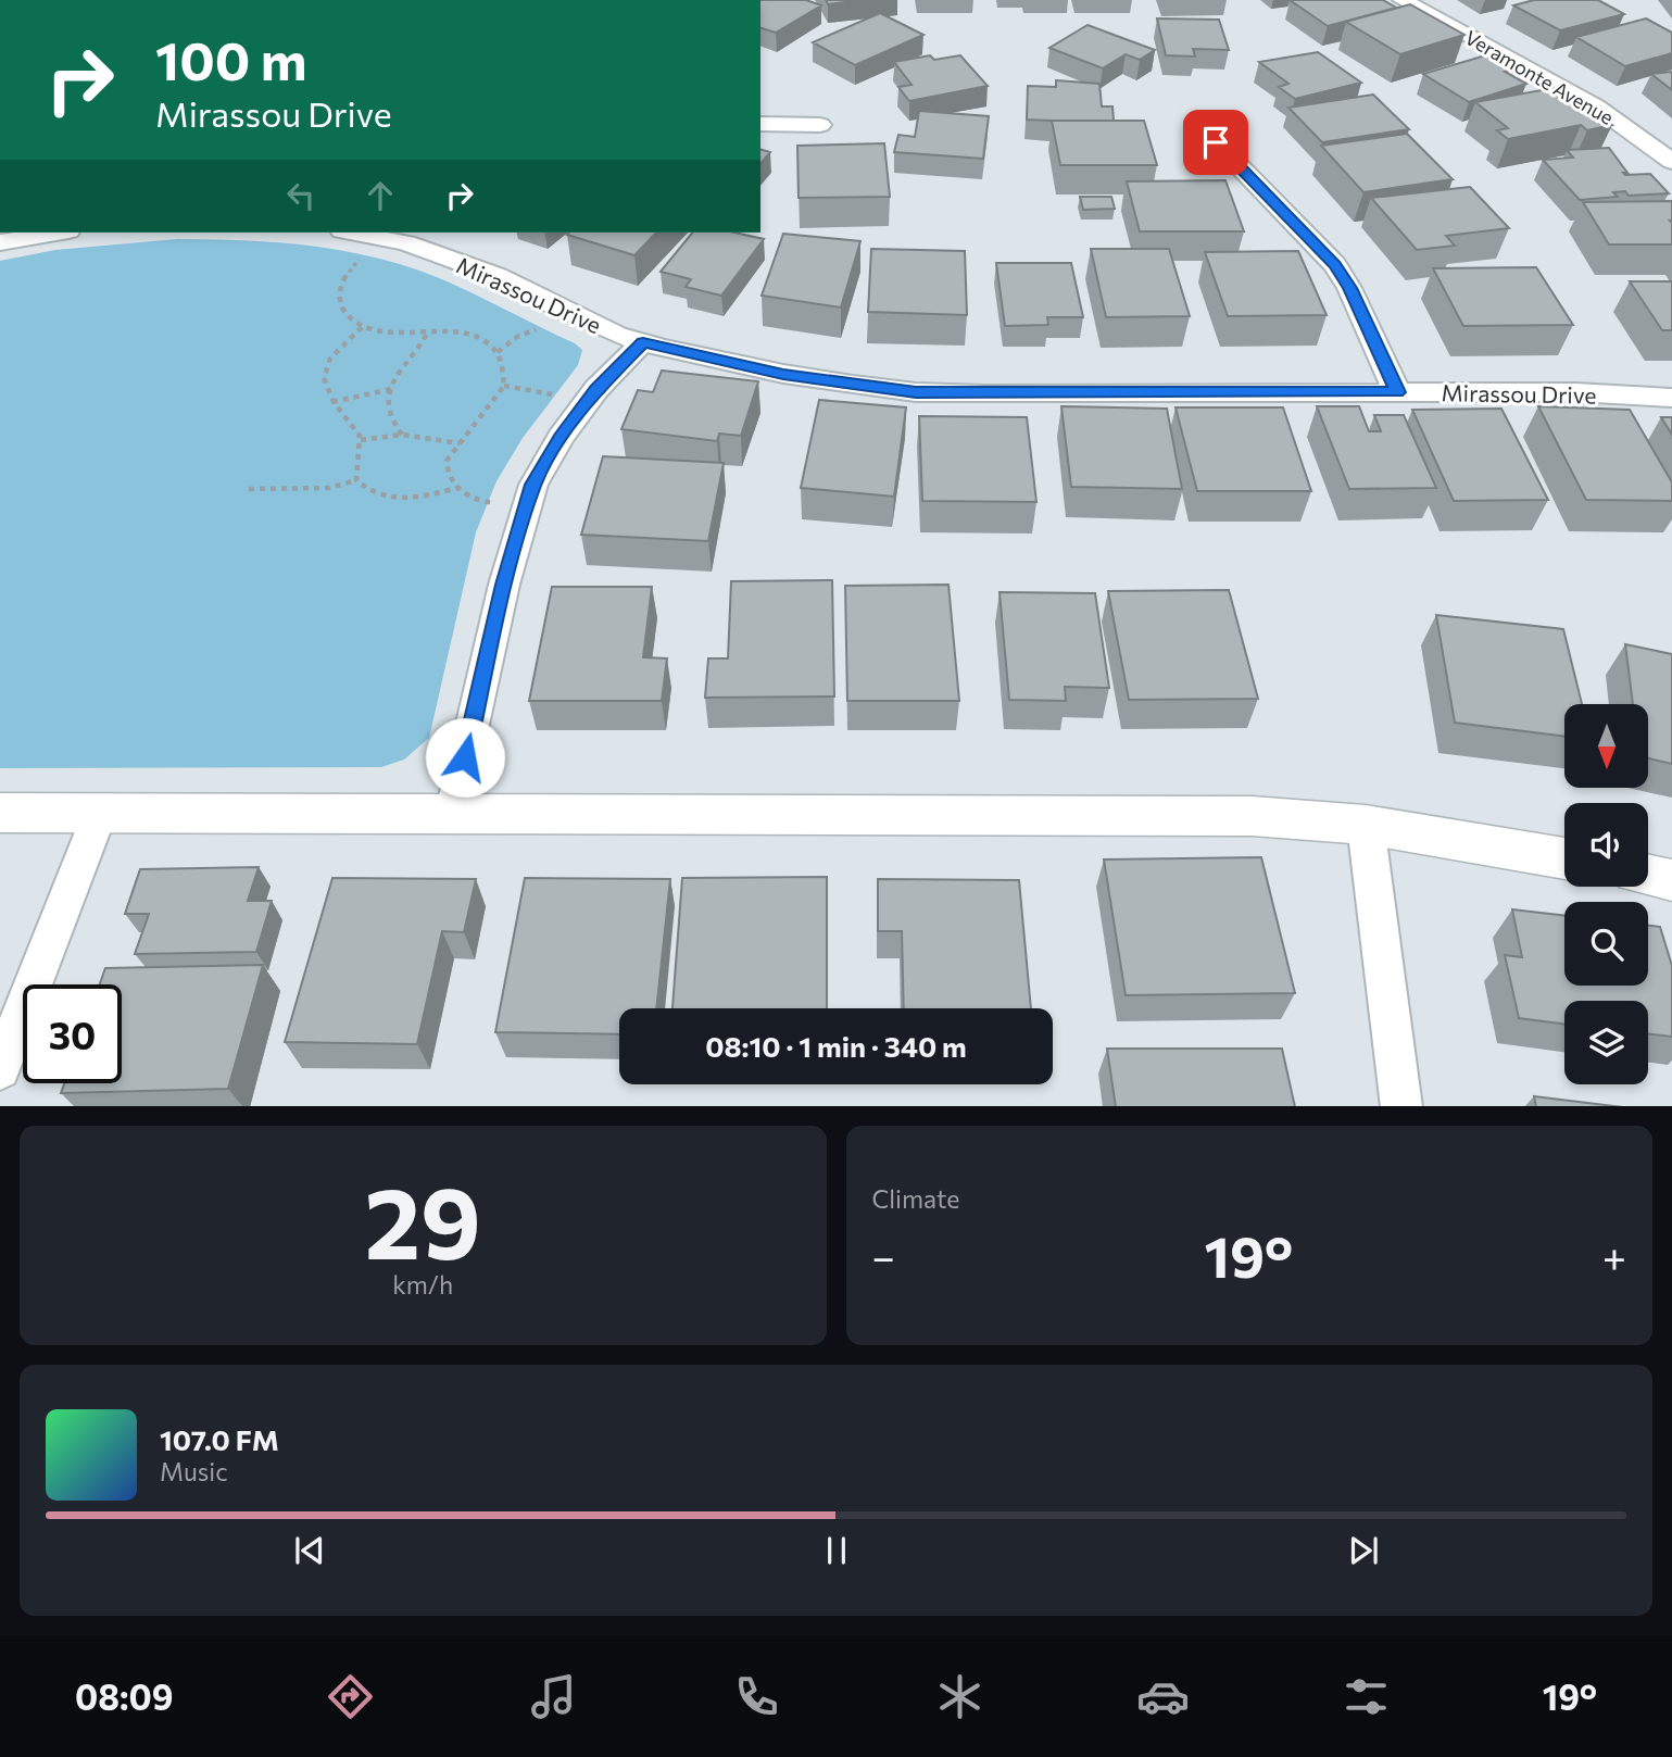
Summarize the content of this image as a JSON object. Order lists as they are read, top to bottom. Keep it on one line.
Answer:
{"streets":{"street":["Veramonte Avenue","Mirassou Drive"]},"north":"bottom","page":{"turn":["100 m","Mirassou Drive"],"limit":"30","trip":"08:10 · 1 min · 340 m","tile":[["29","km/h"],"Climate"],"heat":["−","19°","+"],"song":["107.0 FM","Music"],"tabs":["08:09","19°"]}}
